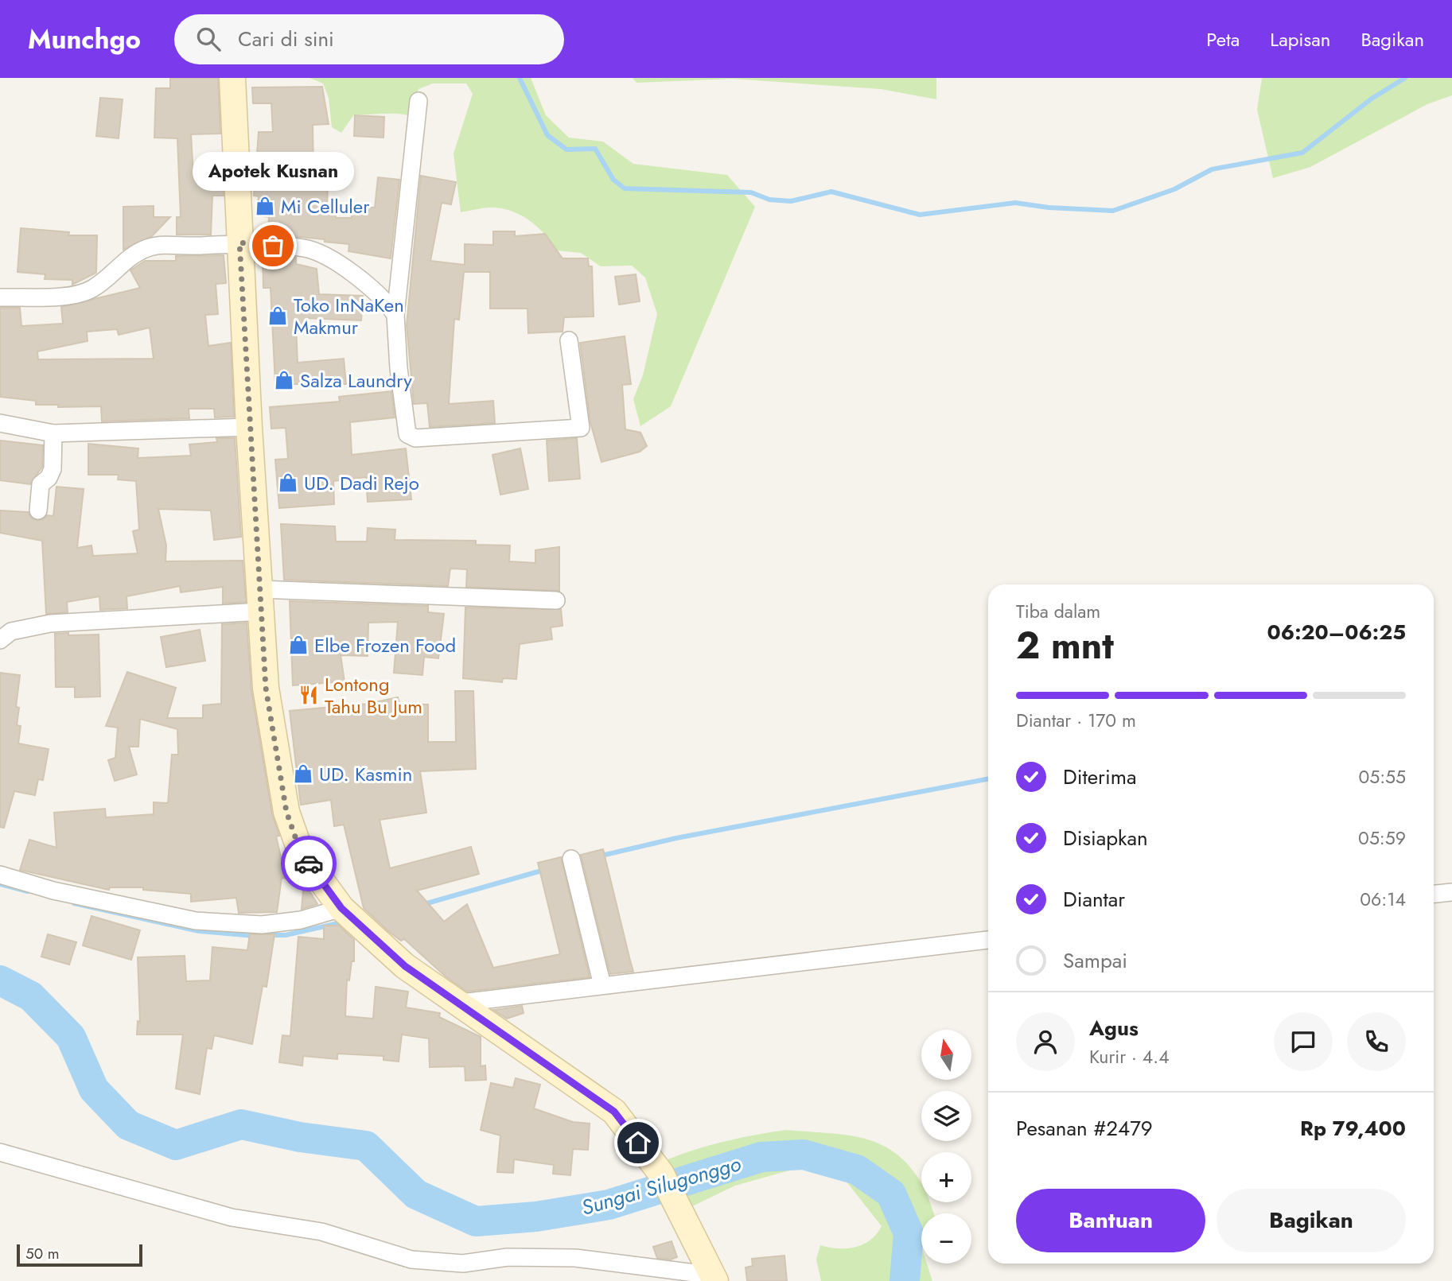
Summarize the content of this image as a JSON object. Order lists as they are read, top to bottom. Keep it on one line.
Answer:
{"water":["Sungai Silugonggo"],"places":{"shop":["Mi Celluler","Toko InNaKen Makmur","Salza Laundry","UD. Dadi Rejo","Elbe Frozen Food","UD. Kasmin"],"other":["Apotek Kusnan"],"restaurant":["Lontong Tahu Bu Jum"]},"scale_bar":"50 m","north":"top","page":{"header":"Munchgo","search":"Cari di sini","nav":["Peta","Lapisan","Bagikan"],"bubble":"Apotek Kusnan","heading":["2 mnt","Tiba dalam","06:20–06:25"],"panel":["Agus","Kurir · 4.4","Pesanan #2479","Rp 79,400"],"bar":"Diantar · 170 m","list":[["Diterima","05:55"],["Disiapkan","05:59"],["Diantar","06:14"],"Sampai"],"map_buttons":["+","−"],"buttons":["Bantuan","Bagikan"],"scale":"50 m"}}
